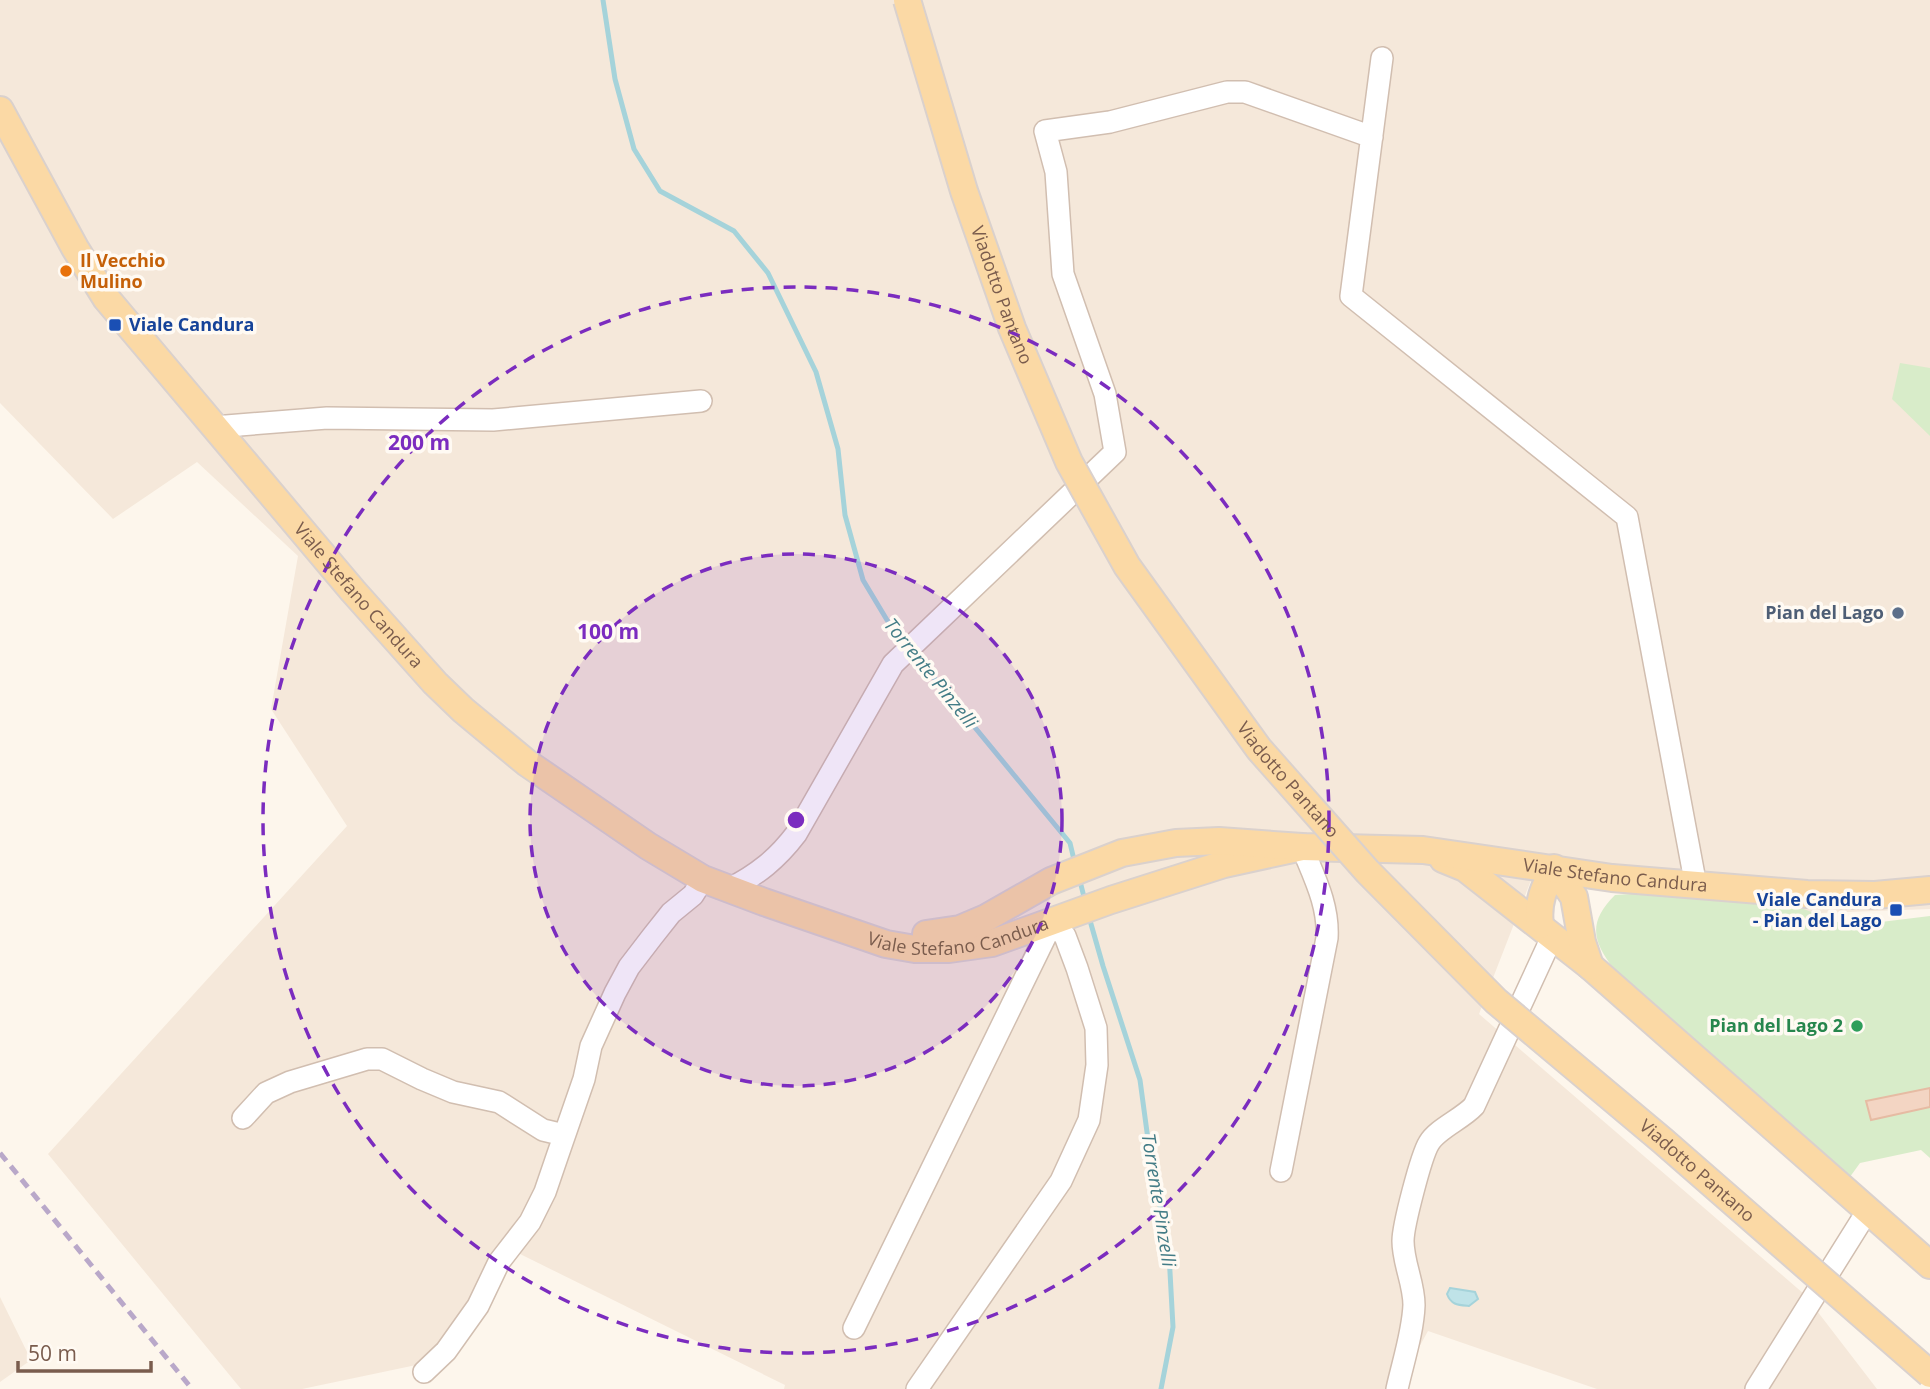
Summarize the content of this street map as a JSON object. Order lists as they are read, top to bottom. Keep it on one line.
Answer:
{"streets":{"main road":["Viadotto Pantano","Viale Stefano Candura"]},"water":["Torrente Pinzelli"],"places":{"other":["Il Vecchio Mulino","Pian del Lago","Pian del Lago 2"],"transit":["Viale Candura","Viale Candura - Pian del Lago"]},"scale_bar":"50 m","rings":["200 m","100 m"]}
